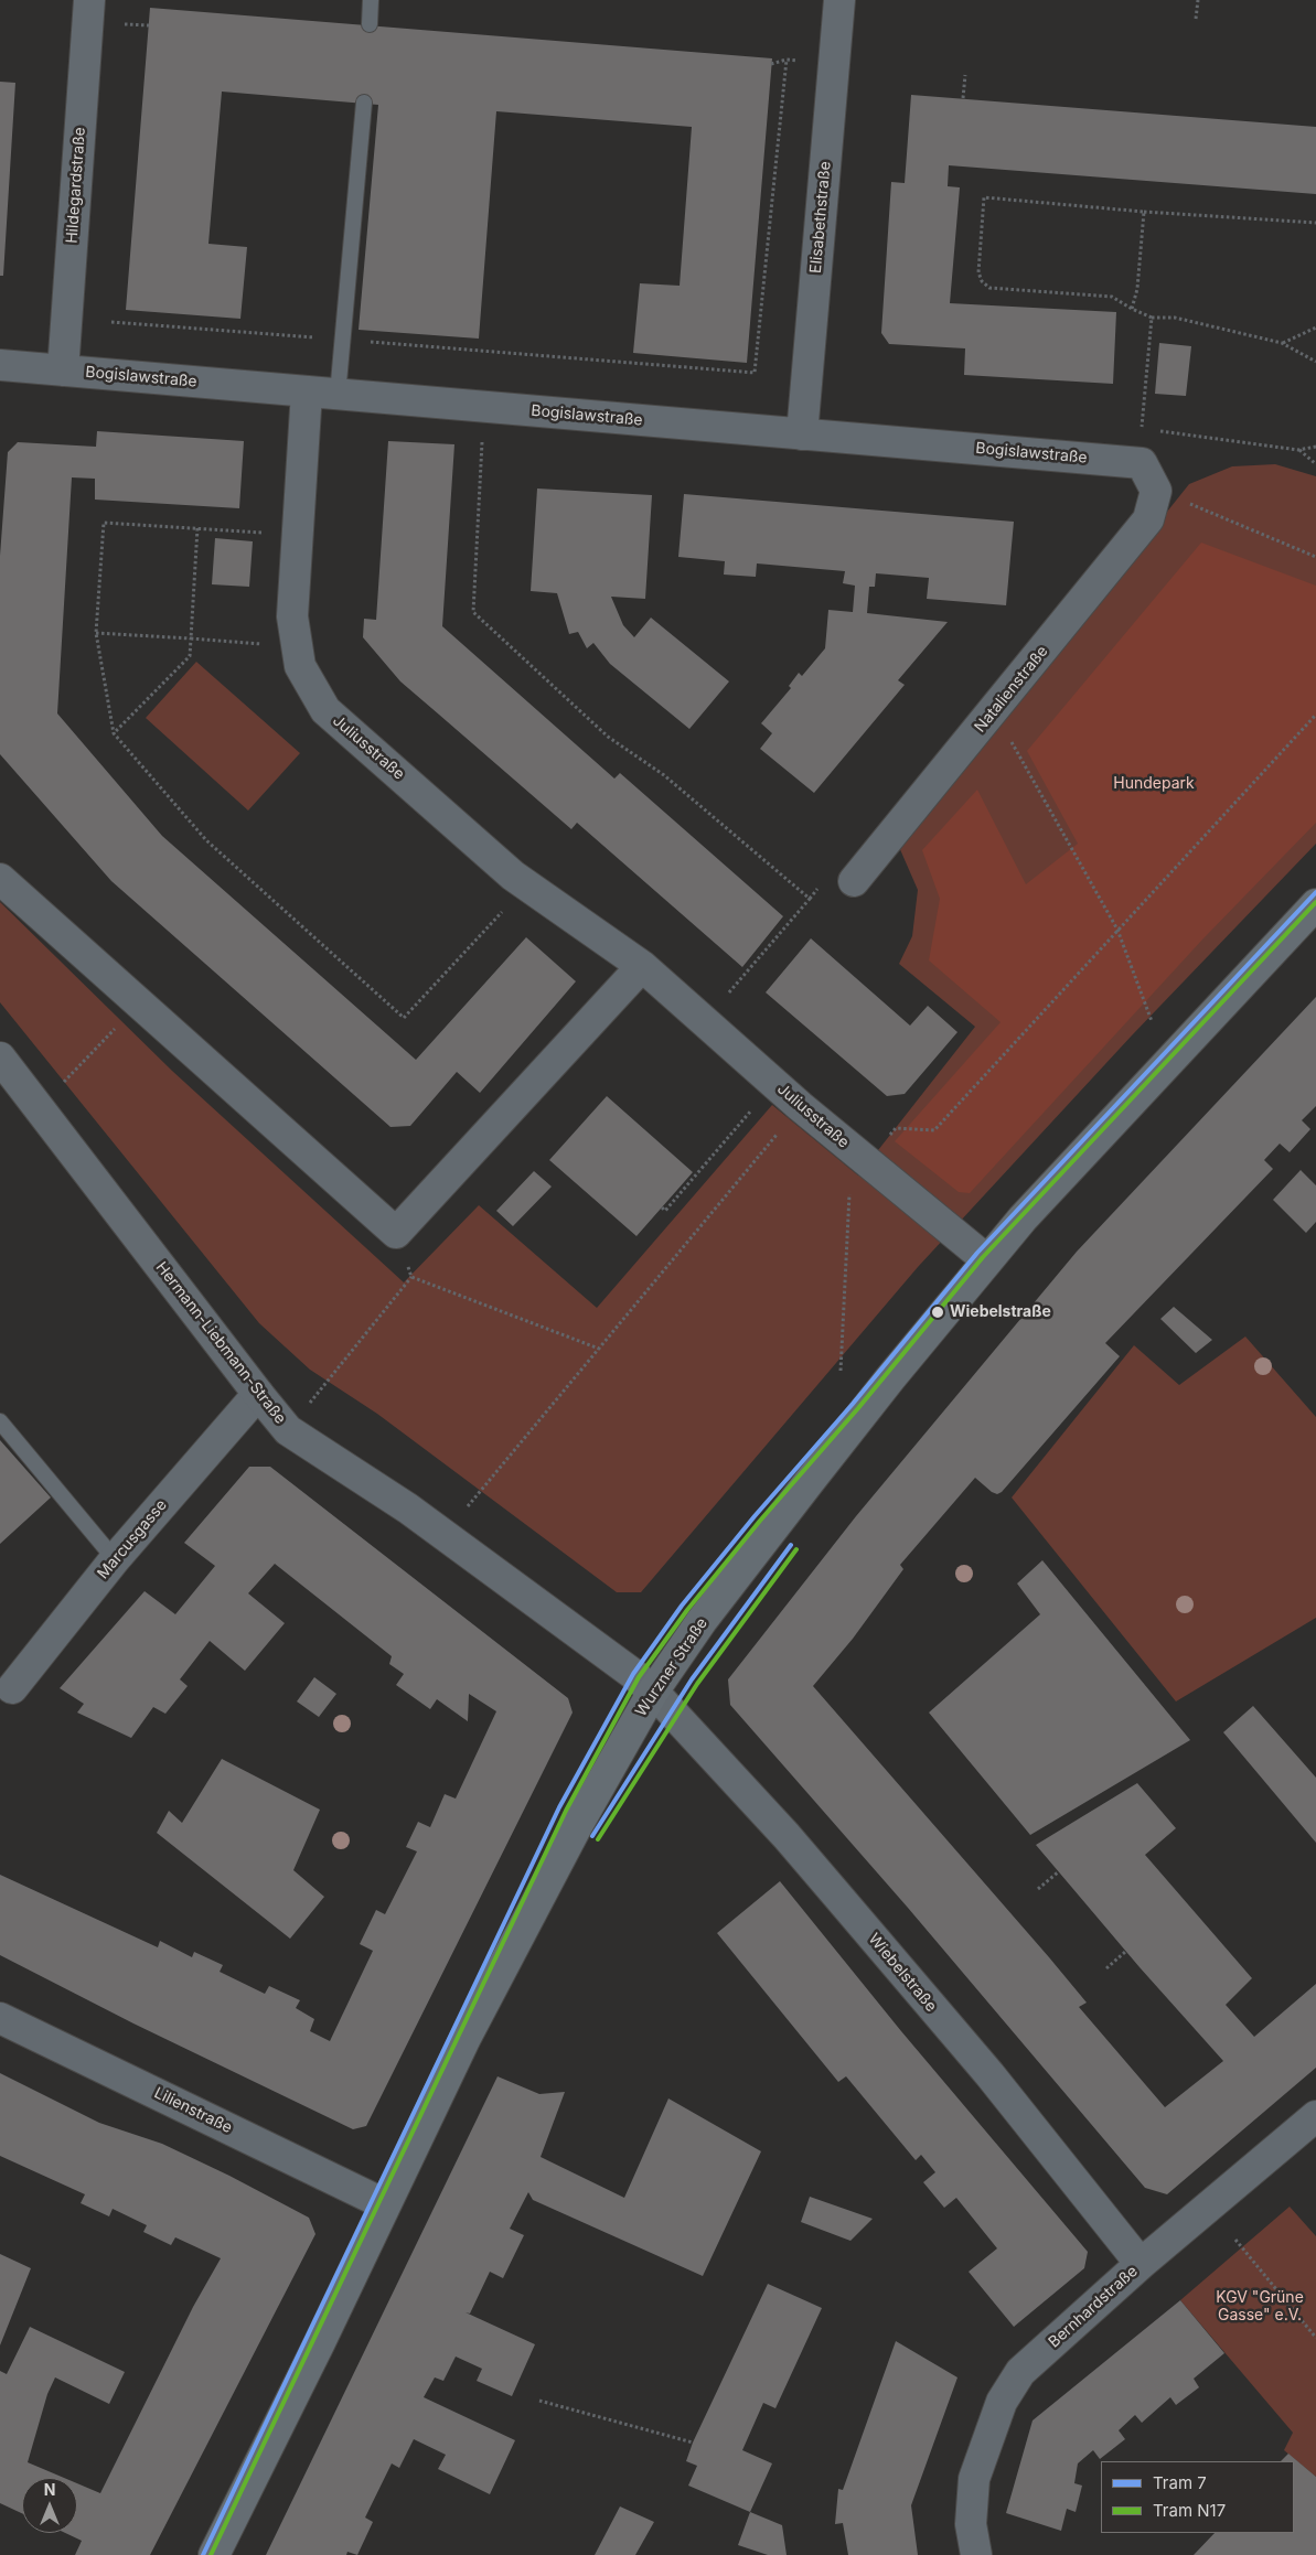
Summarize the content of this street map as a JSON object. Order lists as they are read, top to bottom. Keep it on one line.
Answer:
{"streets":{"main road":["Wurzner Straße"],"street":["Hildegardstraße","Elisabethstraße","Bogislawstraße","Natalienstraße","Juliusstraße","Hermann-Liebmann-Straße","Marcusgasse","Wiebelstraße","Lilienstraße","Bernhardstraße"]},"crossings":[["Hildegardstraße","Bogislawstraße"],["Elisabethstraße","Bogislawstraße"],["Bogislawstraße","Juliusstraße"],["Juliusstraße","Wurzner Straße"],["Hermann-Liebmann-Straße","Marcusgasse"],["Hermann-Liebmann-Straße","Wurzner Straße"],["Hermann-Liebmann-Straße","Wiebelstraße"],["Wurzner Straße","Wiebelstraße"],["Wurzner Straße","Lilienstraße"],["Wiebelstraße","Bernhardstraße"]],"parks":["Hundepark","KGV \"Grüne Gasse\" e.V."],"places":["Wiebelstraße"],"lines":["tram line 7","tram line N17"],"legend":["Tram 7","Tram N17"],"north":"top"}
